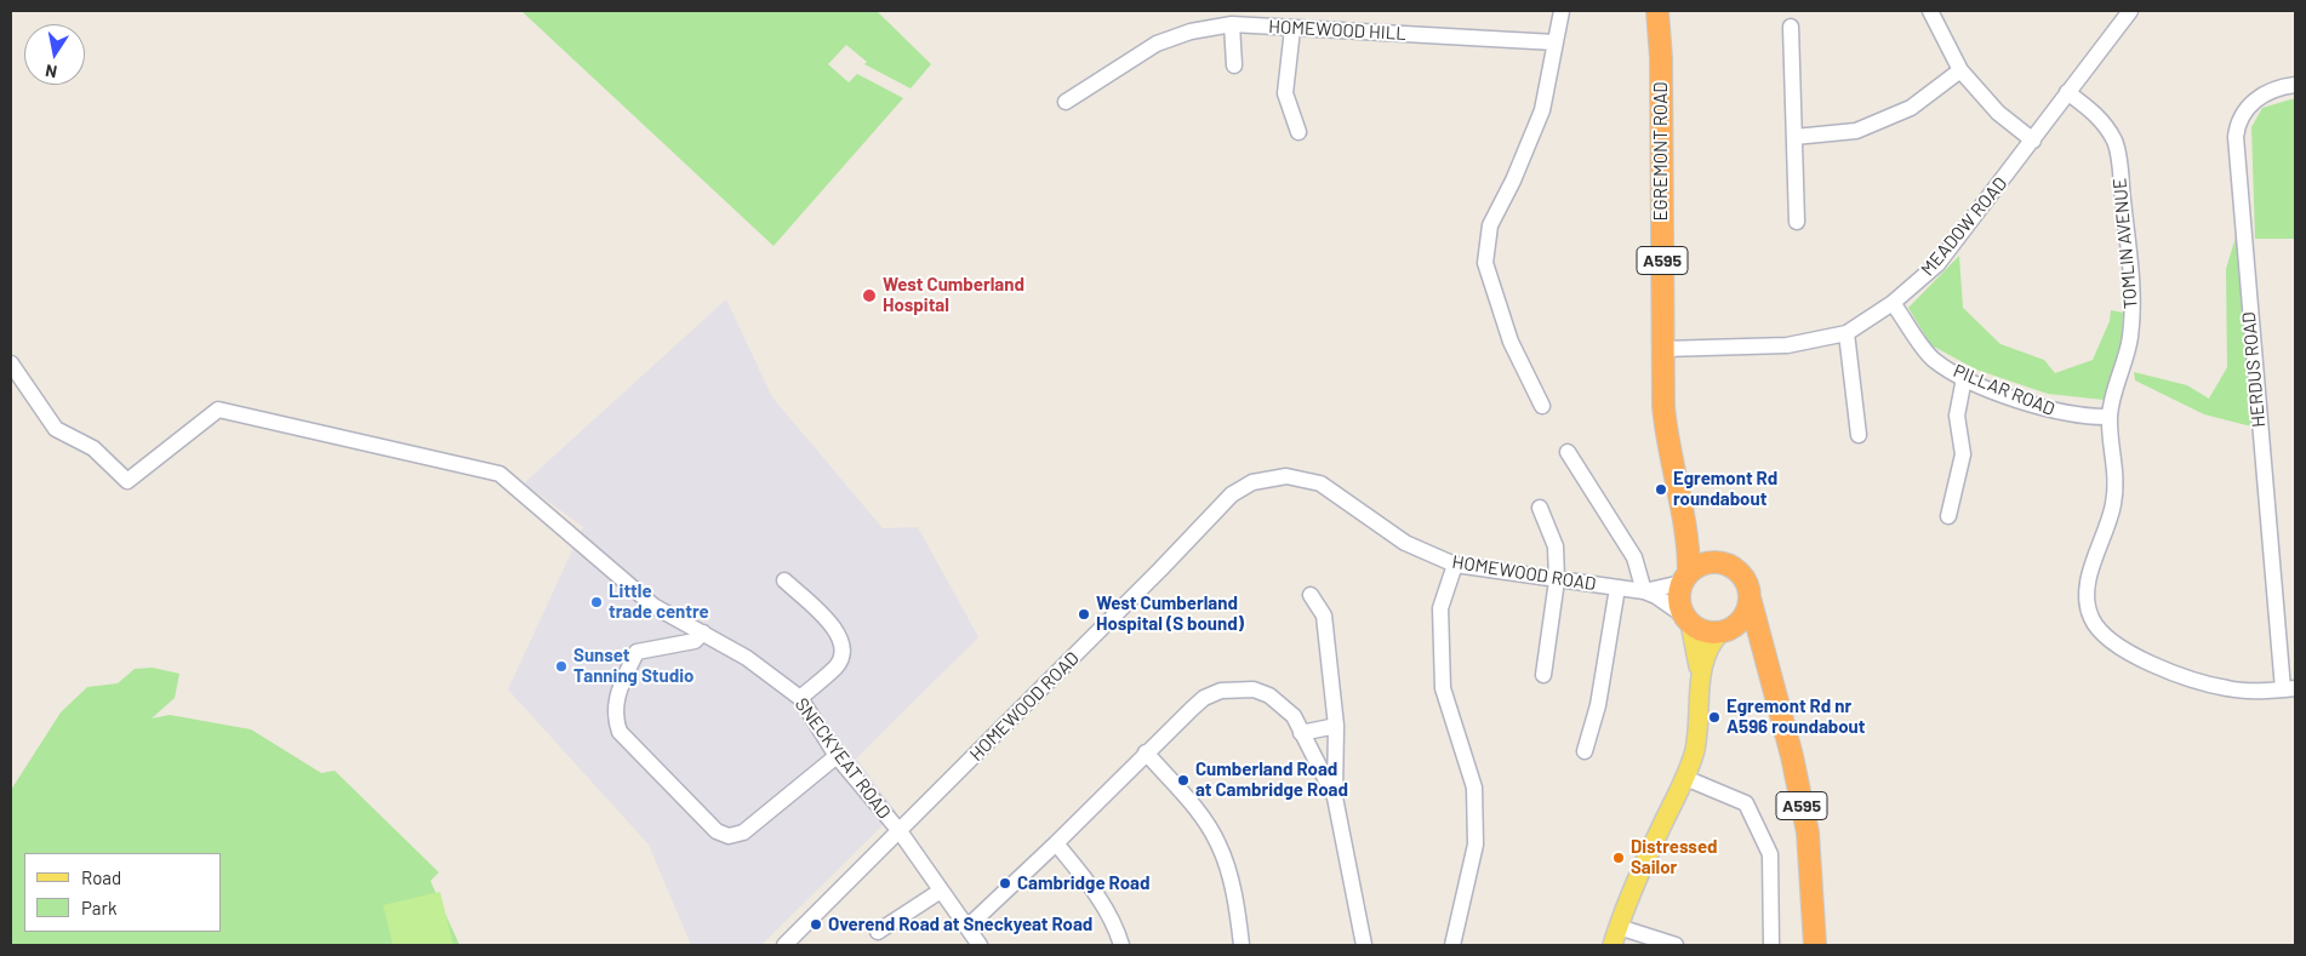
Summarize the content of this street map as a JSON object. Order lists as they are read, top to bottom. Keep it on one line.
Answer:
{"streets":{"highway":["EGREMONT ROAD","A595"],"street":["HOMEWOOD HILL","MEADOW ROAD","TOMLIN AVENUE","HERDUS ROAD","PILLAR ROAD","HOMEWOOD ROAD","SNECKYEAT ROAD"]},"crossings":[["EGREMONT ROAD","MEADOW ROAD"],["EGREMONT ROAD","A595"],["MEADOW ROAD","TOMLIN AVENUE"],["MEADOW ROAD","PILLAR ROAD"],["TOMLIN AVENUE","HERDUS ROAD"],["TOMLIN AVENUE","PILLAR ROAD"],["HOMEWOOD ROAD","SNECKYEAT ROAD"]],"places":["West Cumberland Hospital","Egremont Rd roundabout","Little trade centre","West Cumberland Hospital (S bound)","Sunset Tanning Studio","Egremont Rd nr A596 roundabout","Cumberland Road at Cambridge Road","Distressed Sailor","Cambridge Road","Overend Road at Sneckyeat Road"],"legend":["Road","Park"],"north":"bottom"}
